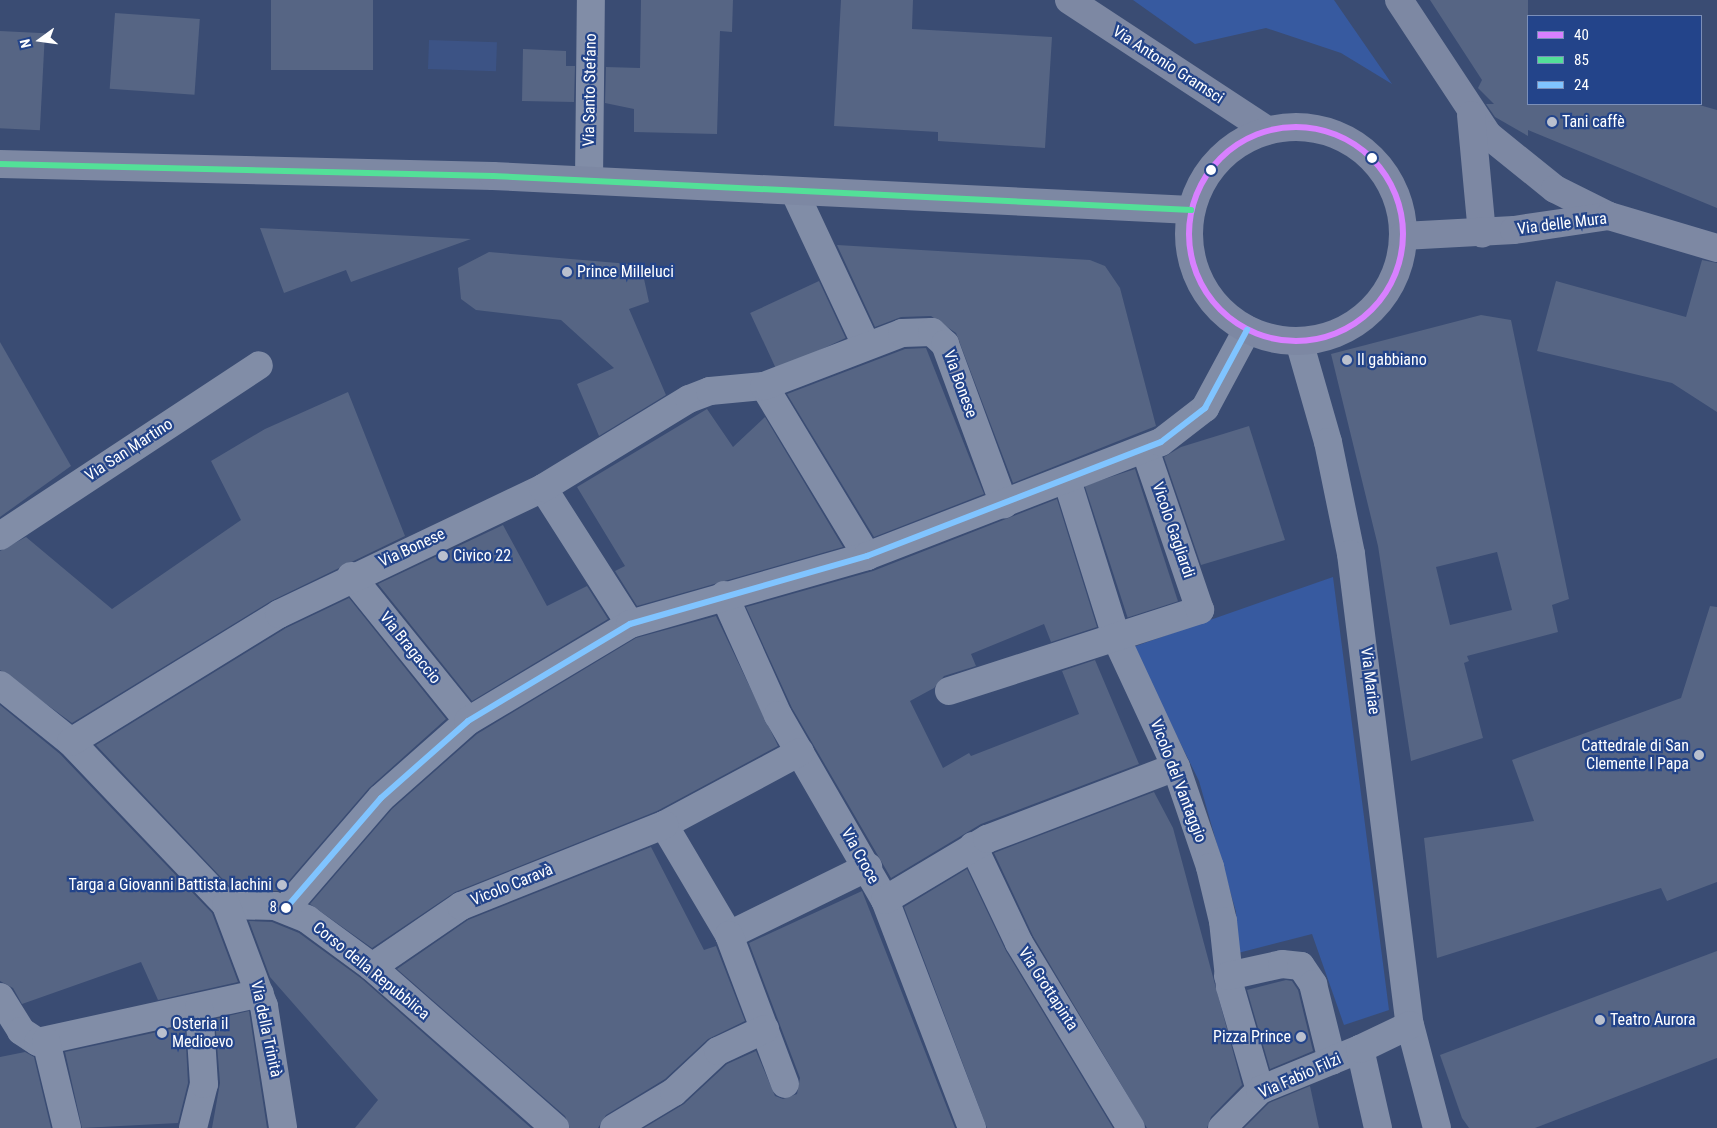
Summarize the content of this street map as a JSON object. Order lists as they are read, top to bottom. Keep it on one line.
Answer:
{"streets":{"street":["Via Antonio Gramsci","Via Santo Stefano","Via delle Mura","Via Bonese","Via San Martino","Vicolo Gagliardi","Via Bragaccio","Via Mariae","Vicolo del Vantaggio","Via Croce","Vicolo Caravà","Corso della Repubblica","Via Grottapinta","Via della Trinità","Via Fabio Filzi"]},"crossings":[["Via Bonese","Via Bragaccio"],["Vicolo Gagliardi","Vicolo del Vantaggio"],["Via Mariae","Via Fabio Filzi"],["Vicolo del Vantaggio","Via Fabio Filzi"],["Via Croce","Vicolo Caravà"],["Vicolo Caravà","Corso della Repubblica"]],"places":["Tani caffè","Prince Milleluci","Il gabbiano","Civico 22","Cattedrale di San Clemente I Papa","Targa a Giovanni Battista Iachini","8","Teatro Aurora","Osteria il Medioevo","Pizza Prince"],"lines":["transit line 40","transit line 85","transit line 24"],"legend":["40","85","24"],"north":"left"}
